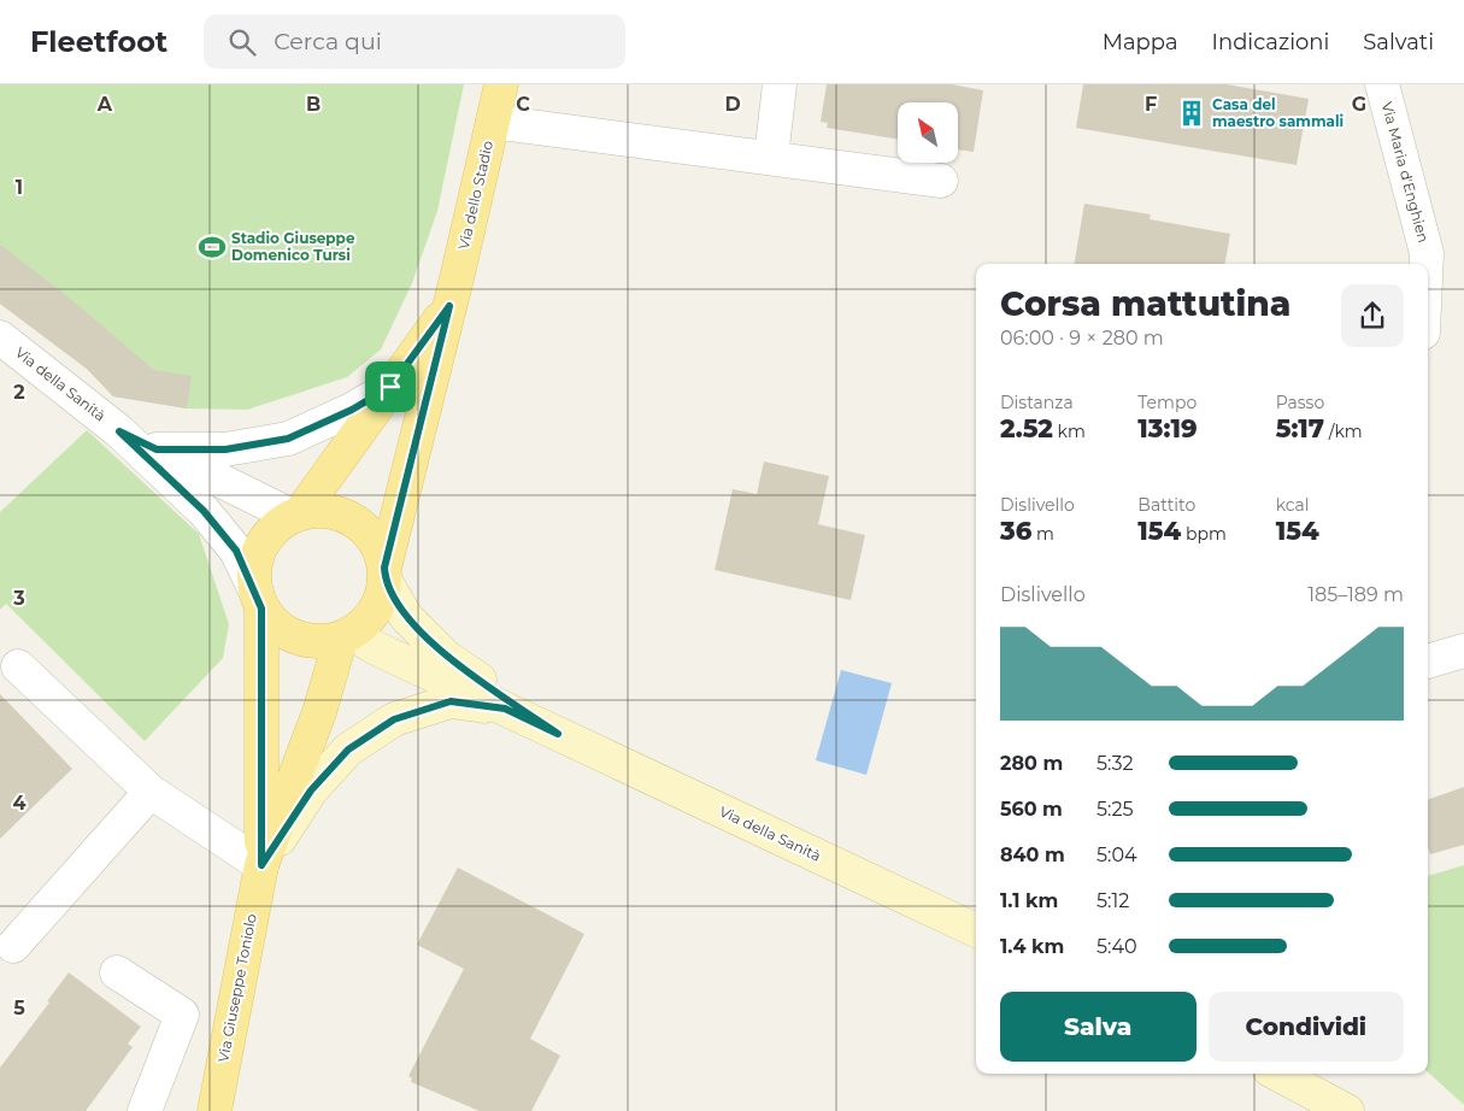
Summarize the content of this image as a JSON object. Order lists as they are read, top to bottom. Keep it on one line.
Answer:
{"streets":{"main road":["Via dello Stadio","Via della Sanità","Via Giuseppe Toniolo"],"street":["Via Maria d'Enghien"]},"crossings":[["Via dello Stadio","Via della Sanità"],["Via dello Stadio","Via Giuseppe Toniolo"],["Via della Sanità","Via Giuseppe Toniolo"]],"places":{"building":["Casa del maestro sammali"],"sports":["Stadio Giuseppe Domenico Tursi"]},"north":"top left","page":{"header":"Fleetfoot","search":"Cerca qui","nav":["Mappa","Indicazioni","Salvati"],"heading":["Corsa mattutina","06:00 · 9 × 280 m"],"stats":[["Distanza","2.52 km"],["Tempo","13:19"],["Passo","5:17 /km"],["Dislivello","36 m"],["Battito","154 bpm"],["kcal","154"]],"chart":["Dislivello","185–189 m"],"list":[{"name":"280 m","note":"5:32"},{"name":"560 m","note":"5:25"},{"name":"840 m","note":"5:04"},{"name":"1.1 km","note":"5:12"},{"name":"1.4 km","note":"5:40"}],"buttons":["Salva","Condividi"]},"grid":{"columns":["A","B","C","D","F","G"],"rows":["1","2","3","4","5"]}}
